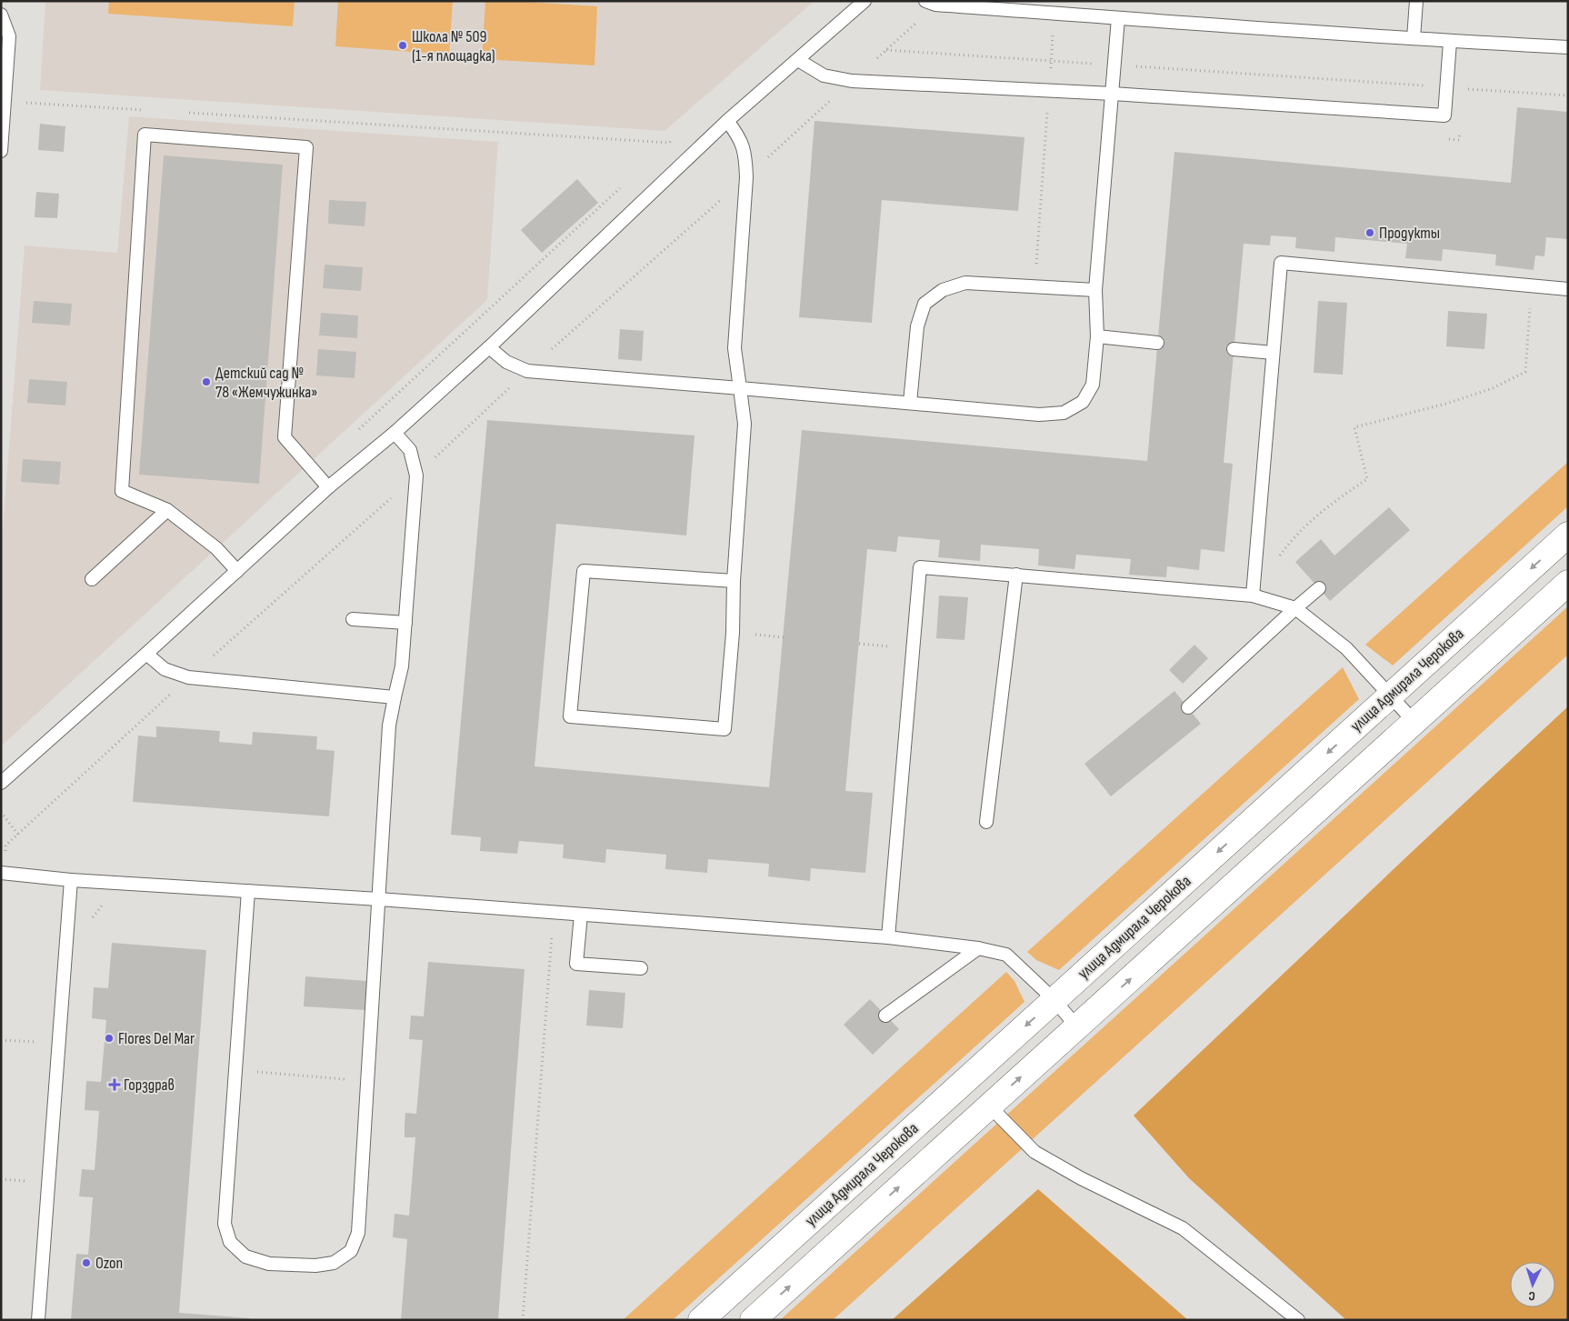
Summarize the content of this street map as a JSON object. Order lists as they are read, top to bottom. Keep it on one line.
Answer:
{"streets":{"street":["улица Адмирала Черокова"]},"places":{"other":["Школа № 509 (1-я площадка)","Продукты","Детский сад № 78 «Жемчужинка»","Flores Del Mar","Ozon"],"health":["Горздрав"]},"north":"bottom"}
